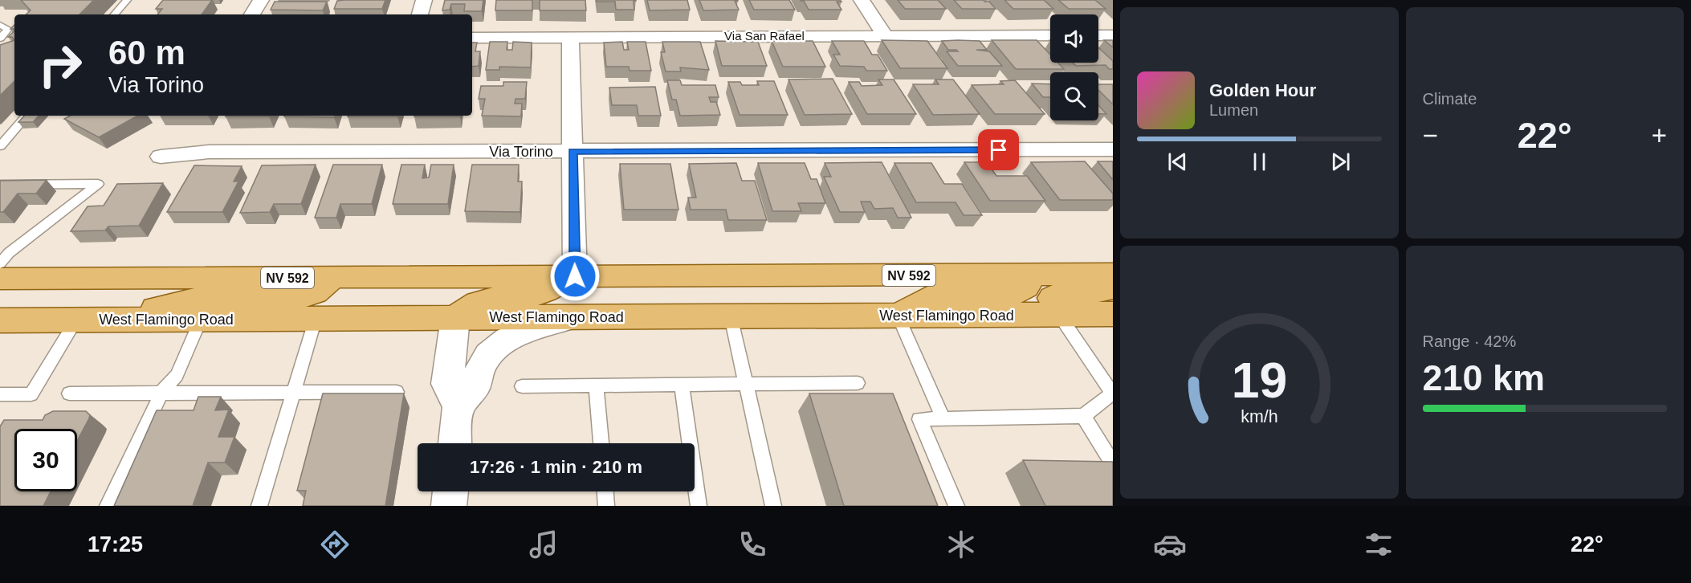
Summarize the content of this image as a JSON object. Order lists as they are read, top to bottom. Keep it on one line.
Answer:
{"streets":{"main road":["NV 592","West Flamingo Road"],"street":["Via San Rafael","Via Torino"]},"page":{"tile":["Climate",["Range · 42%","210 km"]],"turn":["60 m","Via Torino"],"song":["Golden Hour","Lumen"],"heat":["−","22°","+"],"limit":"30","trip":"17:26 · 1 min · 210 m","tabs":["17:25","22°"],"gauge":["19","km/h"]}}
